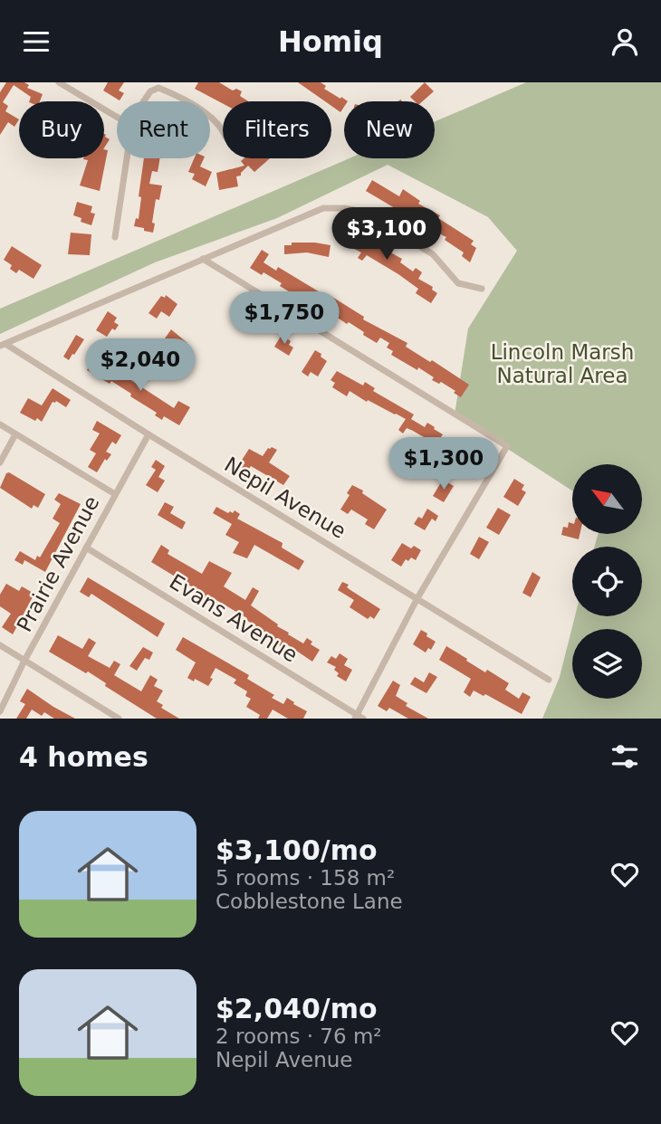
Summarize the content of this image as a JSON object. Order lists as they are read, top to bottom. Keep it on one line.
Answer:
{"streets":{"street":["Nepil Avenue","Prairie Avenue","Evans Avenue"]},"crossings":[["Nepil Avenue","Prairie Avenue"],["Prairie Avenue","Evans Avenue"]],"parks":["Lincoln Marsh Natural Area"],"north":"top left","page":{"header":"Homiq","chip":["Buy","Rent","Filters","New"],"price":["$3,100","$1,750","$2,040","$1,300"],"heading":"4 homes","list":[{"name":"$3,100/mo","note":"5 rooms · 158 m² · Cobblestone Lane"},{"name":"$2,040/mo","note":"2 rooms · 76 m² · Nepil Avenue"}]}}
